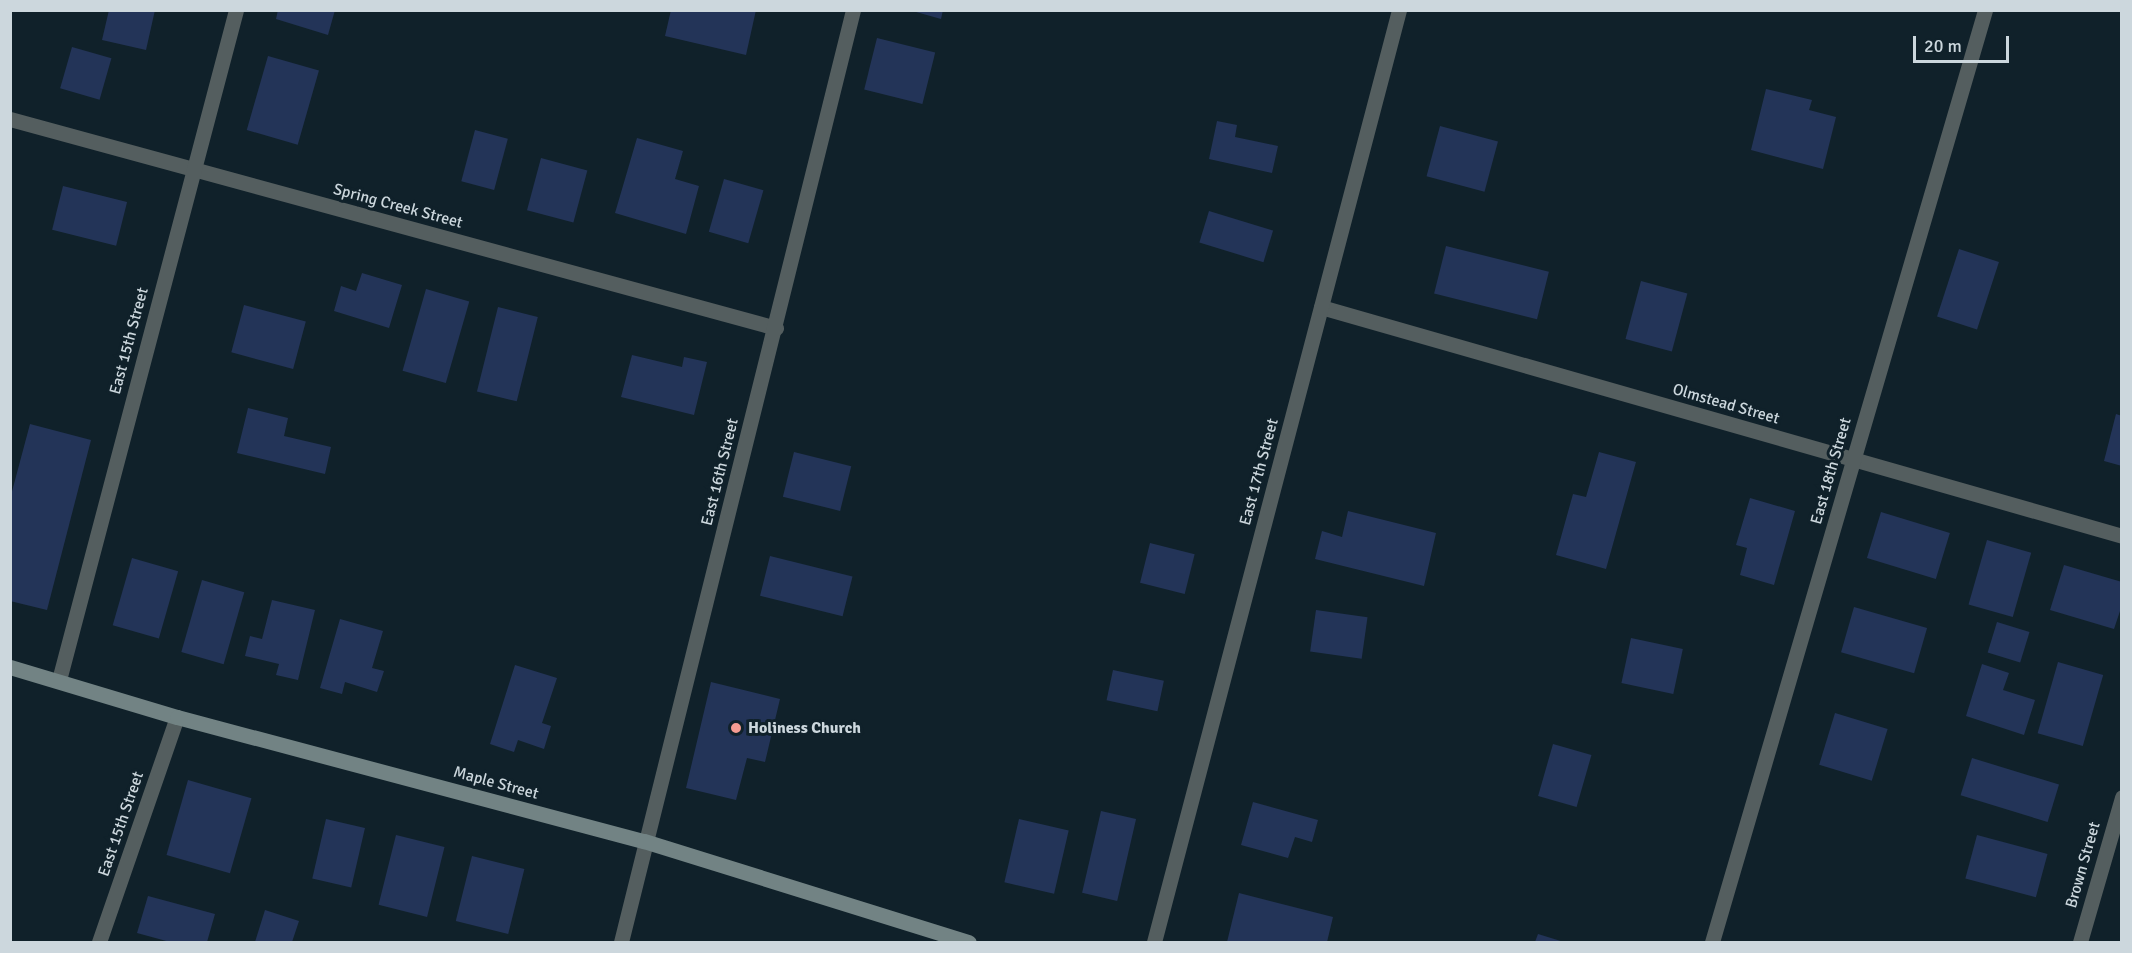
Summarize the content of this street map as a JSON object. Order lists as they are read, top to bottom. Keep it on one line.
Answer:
{"streets":{"main road":["Maple Street"],"street":["Spring Creek Street","East 15th Street","Olmstead Street","East 18th Street","East 16th Street","East 17th Street","Brown Street"]},"crossings":[["Spring Creek Street","East 15th Street"],["Spring Creek Street","East 16th Street"],["East 15th Street","Maple Street"],["Olmstead Street","East 18th Street"],["Olmstead Street","East 17th Street"],["East 16th Street","Maple Street"]],"places":["Holiness Church"],"scale_bar":"20 m"}
